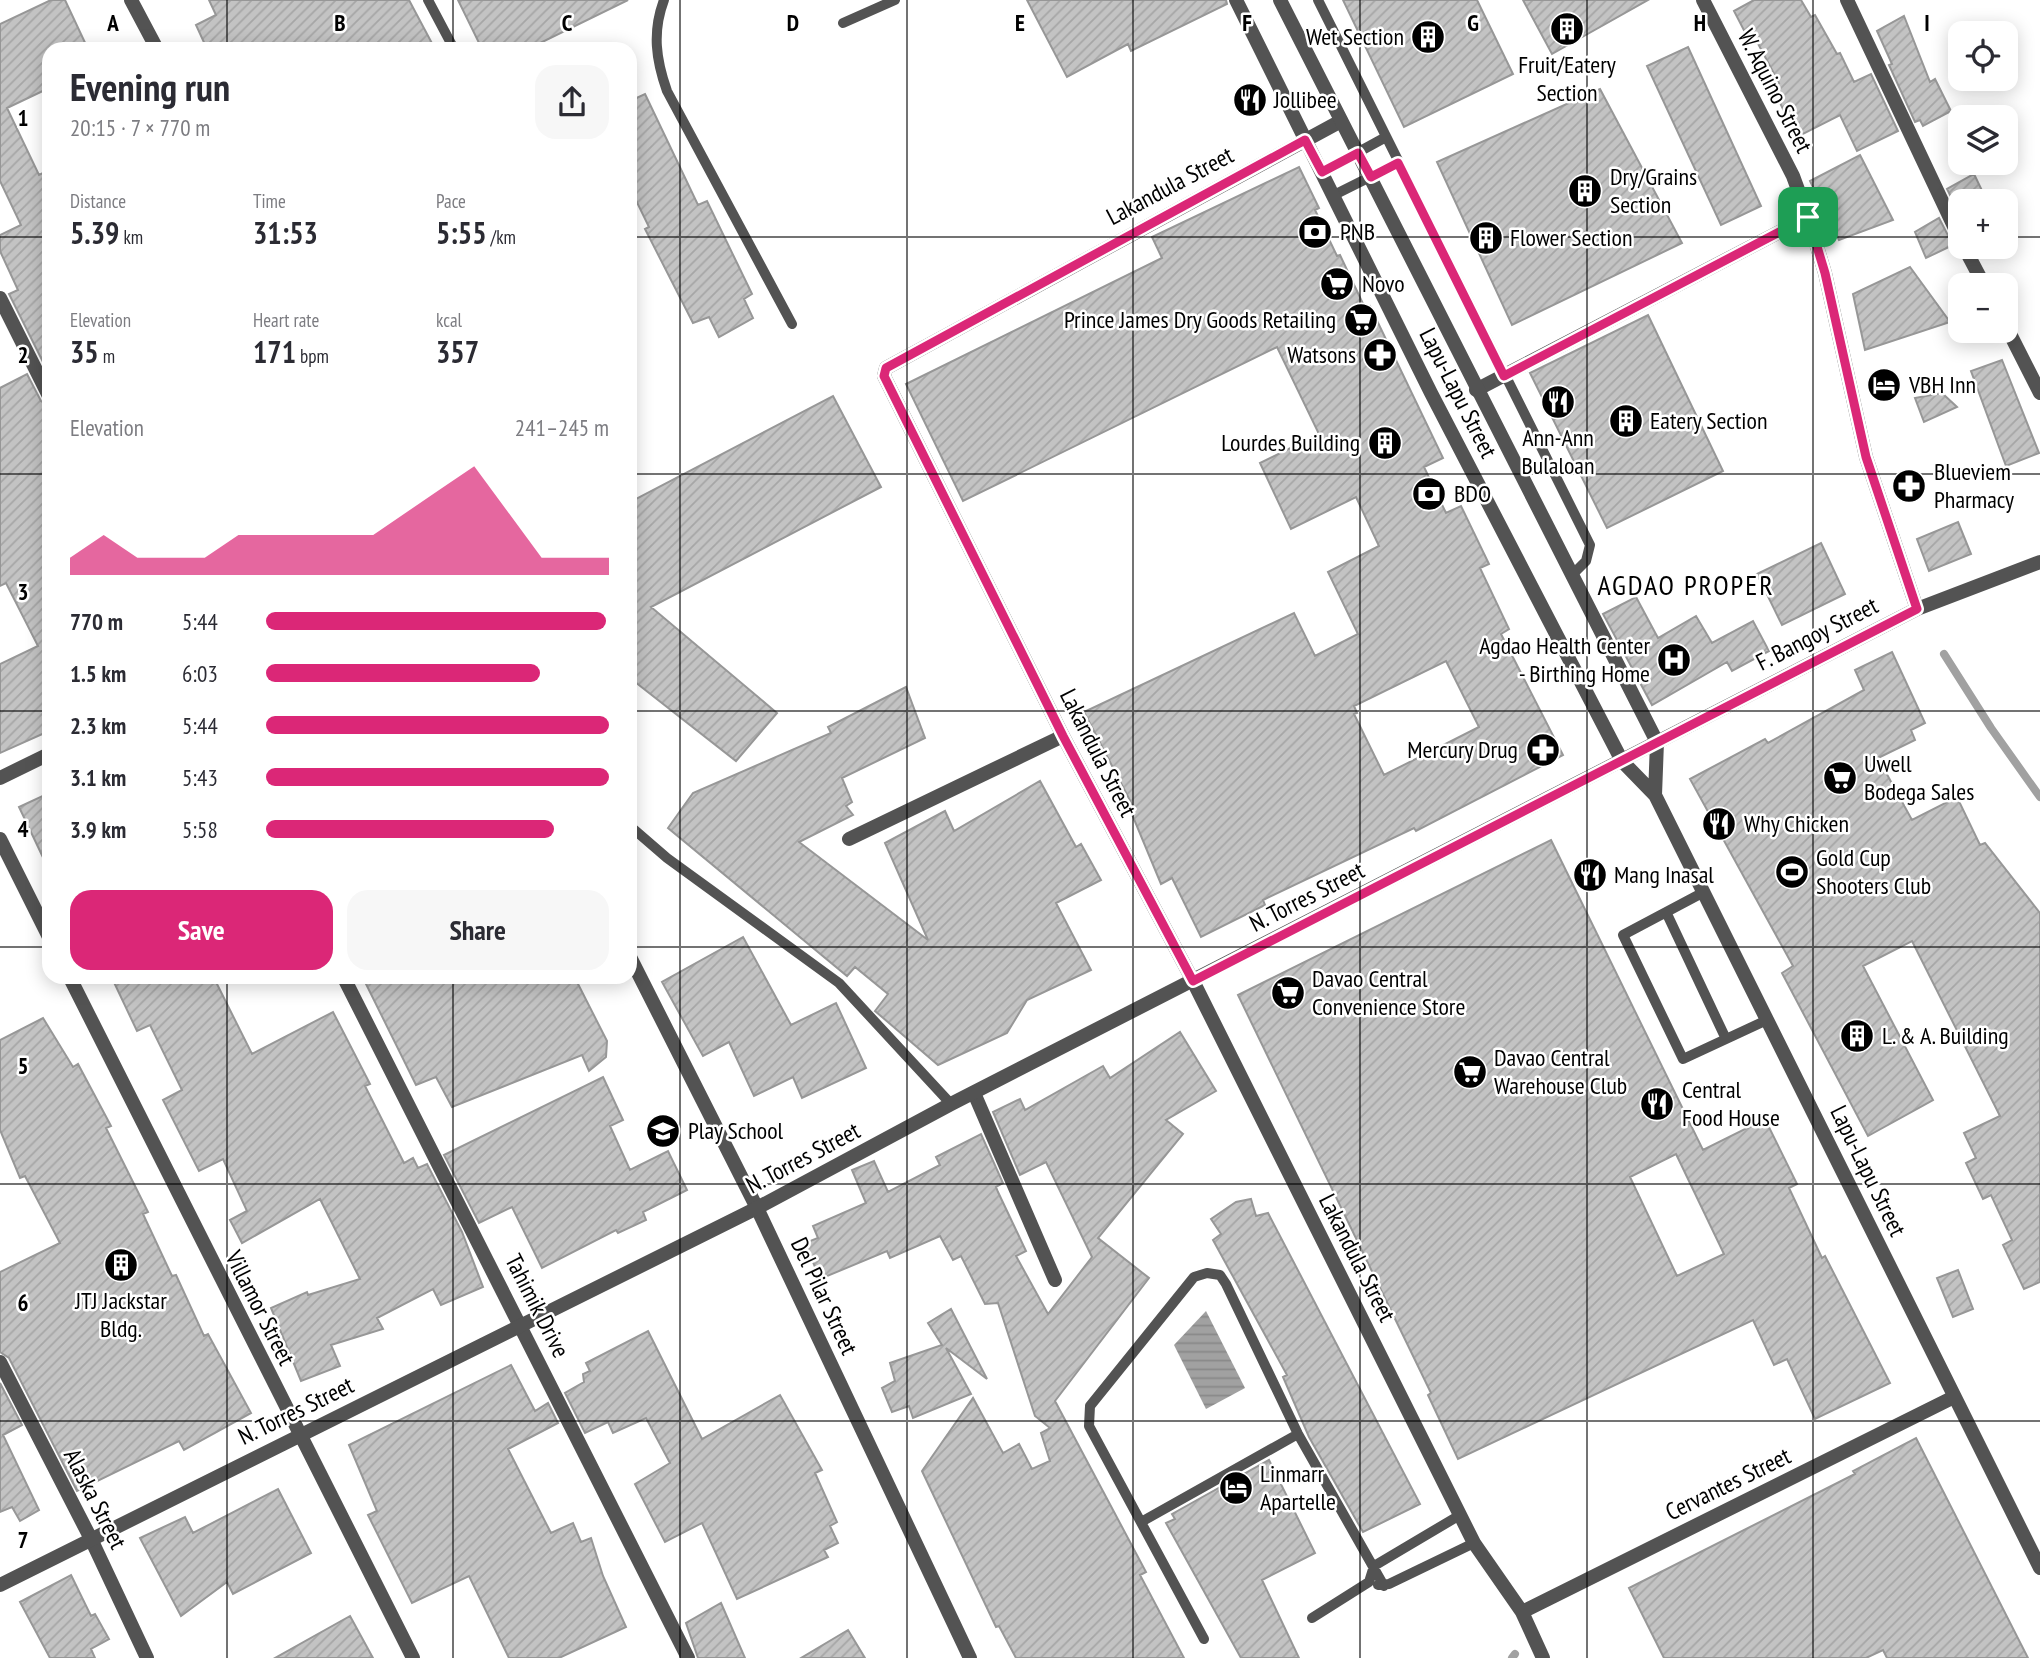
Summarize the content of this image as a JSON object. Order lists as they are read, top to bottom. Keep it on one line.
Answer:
{"streets":{"street":["W. Aquino Street","Lakandula Street","Lapu-Lapu Street","F. Bangoy Street","N. Torres Street","Del Pilar Street","Tahimik Drive","Villamor Street","Cervantes Street","Alaska Street"]},"crossings":[["W. Aquino Street","F. Bangoy Street"],["Lakandula Street","Lapu-Lapu Street"],["Lakandula Street","N. Torres Street"],["Lakandula Street","Cervantes Street"],["Lapu-Lapu Street","F. Bangoy Street"],["Lapu-Lapu Street","N. Torres Street"],["Lapu-Lapu Street","Cervantes Street"],["F. Bangoy Street","N. Torres Street"],["N. Torres Street","Del Pilar Street"],["N. Torres Street","Tahimik Drive"],["N. Torres Street","Villamor Street"],["N. Torres Street","Alaska Street"]],"districts":["AGDAO PROPER"],"places":{"building":["Fruit/Eatery Section","Wet Section","Dry/Grains Section","Flower Section","Eatery Section","Lourdes Building","L. & A. Building","JTJ Jackstar Bldg."],"restaurant":["Jollibee","Ann-Ann Bulaloan","Why Chicken","Mang Inasal","Central Food House"],"bank":["PNB","BDO"],"supermarket":["Novo","Prince James Dry Goods Retailing","Uwell Bodega Sales","Davao Central Convenience Store","Davao Central Warehouse Club"],"pharmacy":["Watsons","Blueviem Pharmacy","Mercury Drug"],"hotel":["VBH Inn","Linmarr Apartelle"],"hospital":["Agdao Health Center - Birthing Home"],"sports":["Gold Cup Shooters Club"],"school or university":["Play School"]},"page":{"map_buttons":["+","−"],"heading":["Evening run","20:15 · 7 × 770 m"],"stats":[["Distance","5.39 km"],["Time","31:53"],["Pace","5:55 /km"],["Elevation","35 m"],["Heart rate","171 bpm"],["kcal","357"]],"chart":["Elevation","241–245 m"],"list":[{"name":"770 m","note":"5:44"},{"name":"1.5 km","note":"6:03"},{"name":"2.3 km","note":"5:44"},{"name":"3.1 km","note":"5:43"},{"name":"3.9 km","note":"5:58"}],"buttons":["Save","Share"]},"grid":{"columns":["A","B","C","D","E","F","G","H","I"],"rows":["1","2","3","4","5","6","7"]}}
